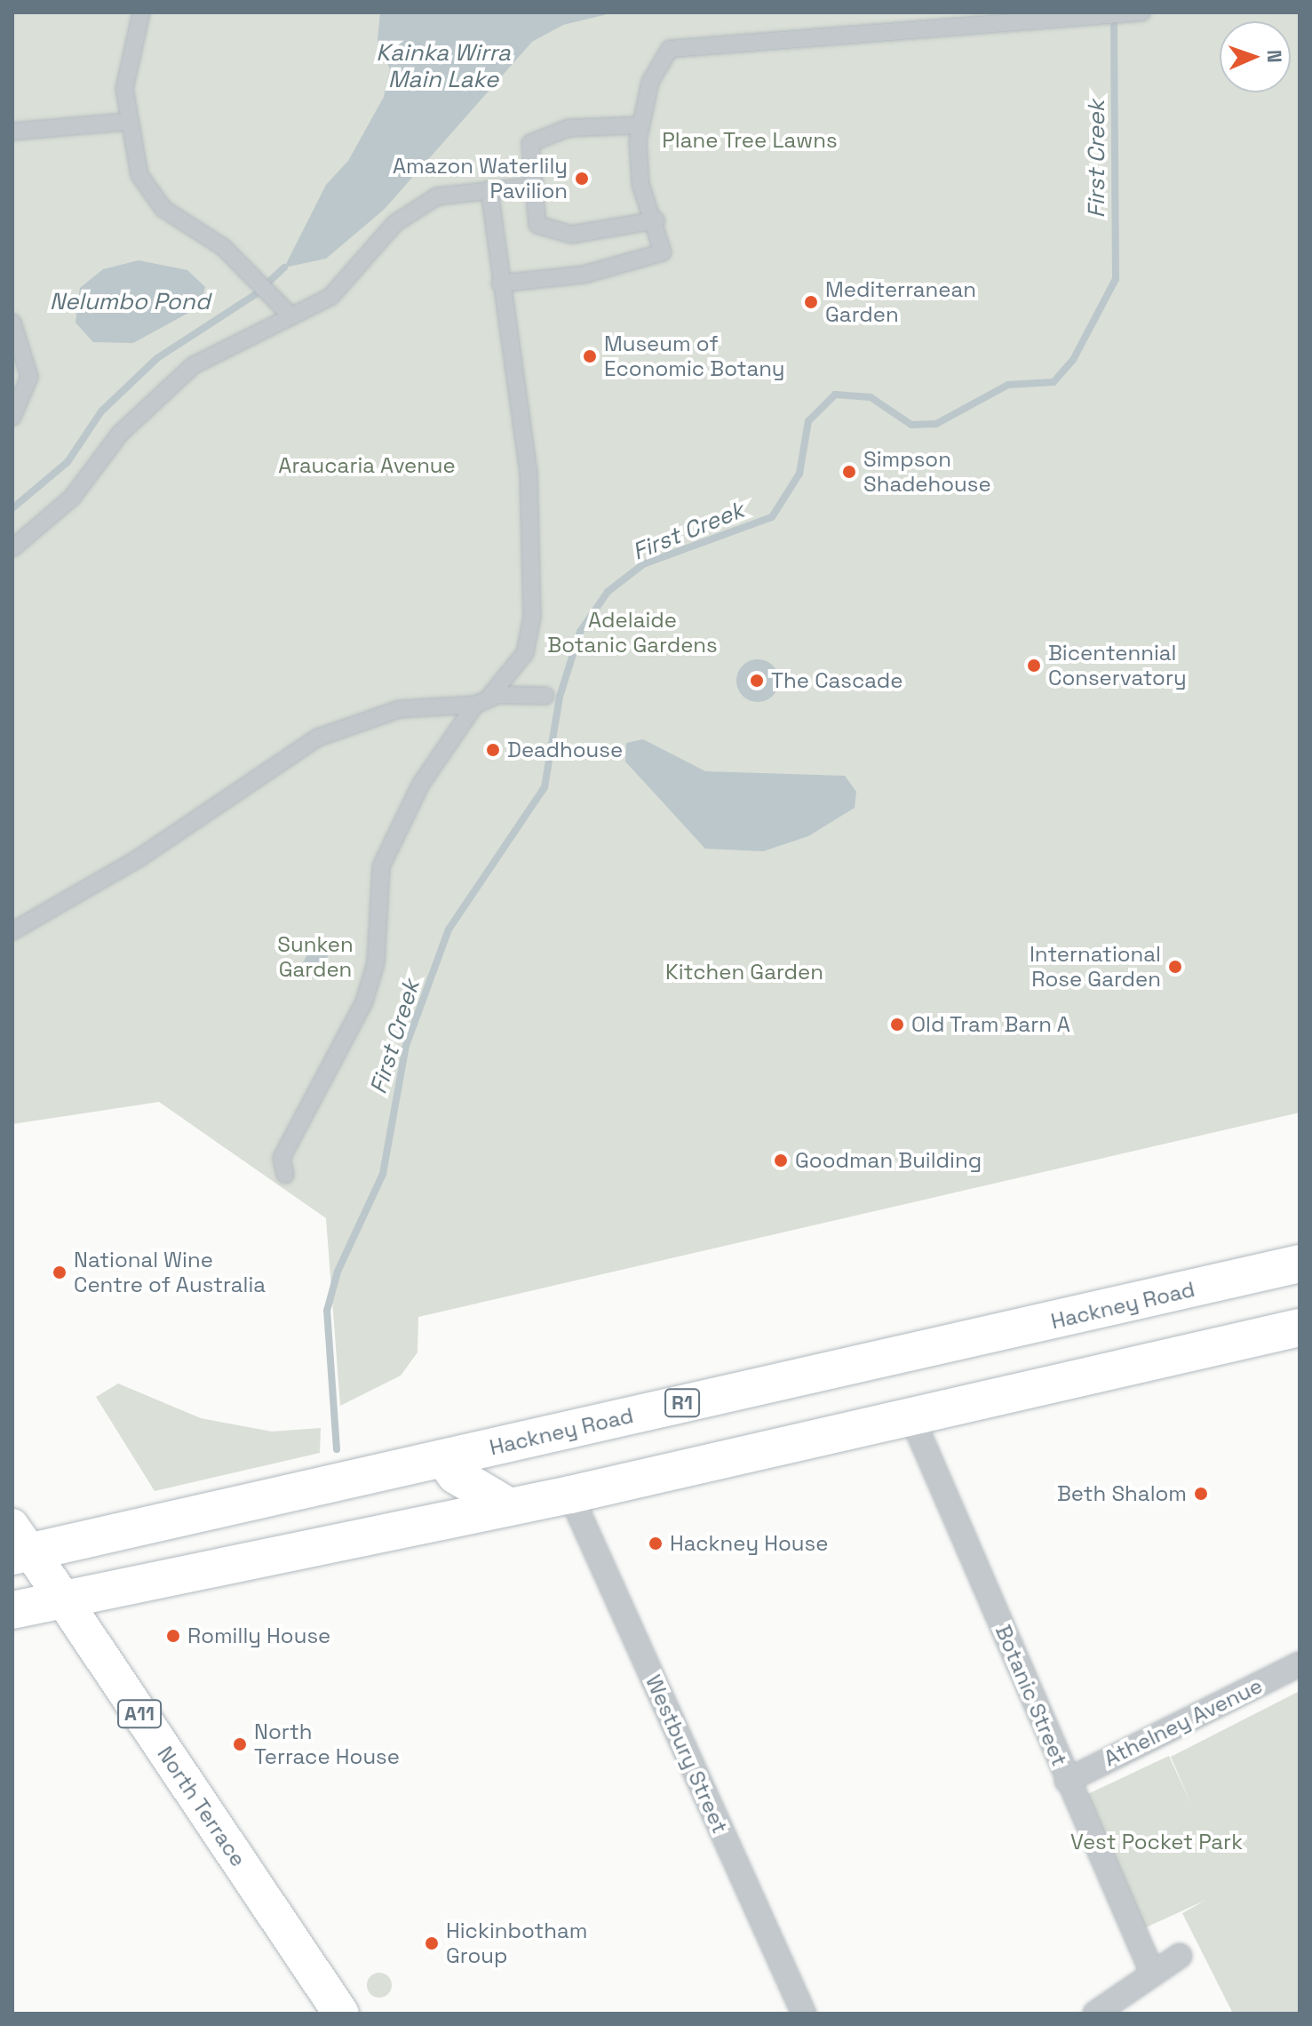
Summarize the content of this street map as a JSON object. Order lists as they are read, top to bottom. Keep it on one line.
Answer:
{"streets":{"highway":["Hackney Road","R1"],"main road":["A11","North Terrace"],"street":["Botanic Street","Athelney Avenue","Westbury Street"]},"crossings":[["Hackney Road","A11"],["Botanic Street","Athelney Avenue"],["A11","North Terrace"]],"water":["Kainka Wirra Main Lake","First Creek","Nelumbo Pond"],"parks":["Plane Tree Lawns","Araucaria Avenue","Adelaide Botanic Gardens","Sunken Garden","Kitchen Garden","Vest Pocket Park"],"places":["Amazon Waterlily Pavilion","Mediterranean Garden","Museum of Economic Botany","Simpson Shadehouse","Bicentennial Conservatory","The Cascade","Deadhouse","International Rose Garden","Old Tram Barn A","Goodman Building","National Wine Centre of Australia","Beth Shalom","Hackney House","Romilly House","North Terrace House","Hickinbotham Group"],"north":"right"}
